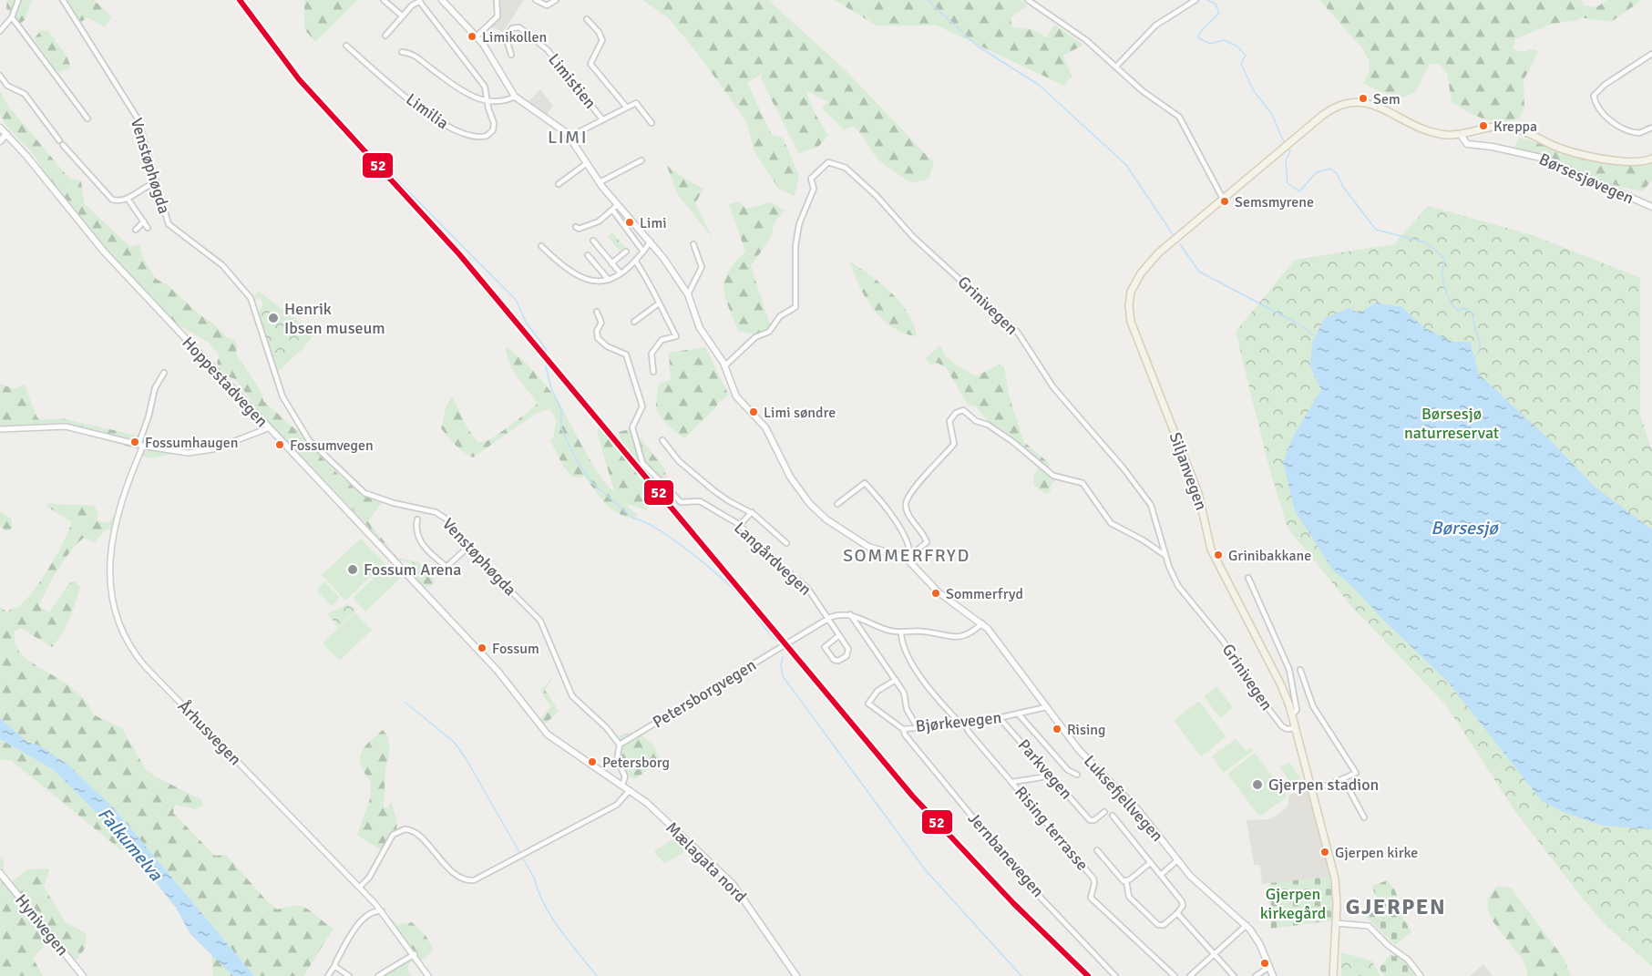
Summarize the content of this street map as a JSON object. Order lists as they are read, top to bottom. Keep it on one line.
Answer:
{"streets":{"main road":["Børsesjøvegen","Hoppestadvegen","Siljanvegen","Luksefjellvegen","Mælagata nord","Hynivegen"],"street":["Limistien","Limilia","Venstøphøgda","Grinivegen","Langårdvegen","Petersborgvegen","Bjørkevegen","Århusvegen","Parkvegen","Rising terrasse","Jernbanevegen"]},"crossings":[["Venstøphøgda","Petersborgvegen"],["Børsesjøvegen","Siljanvegen"],["Grinivegen","Siljanvegen"],["Grinivegen","Luksefjellvegen"],["Hoppestadvegen","Mælagata nord"],["Langårdvegen","Petersborgvegen"],["Bjørkevegen","Parkvegen"],["Bjørkevegen","Luksefjellvegen"],["Bjørkevegen","Rising terrasse"],["Bjørkevegen","Jernbanevegen"]],"districts":["LIMI","SOMMERFRYD","GJERPEN"],"water":["Børsesjø","Falkumelva"],"parks":["Børsesjø naturreservat","Gjerpen kirkegård"],"places":["Limikollen","Sem","Kreppa","Semsmyrene","Limi","Henrik Ibsen museum","Limi søndre","Fossumhaugen","Fossumvegen","Grinibakkane","Fossum Arena","Sommerfryd","Fossum","Rising","Petersborg","Gjerpen stadion","Gjerpen kirke"],"lines":["transit line 52"]}
